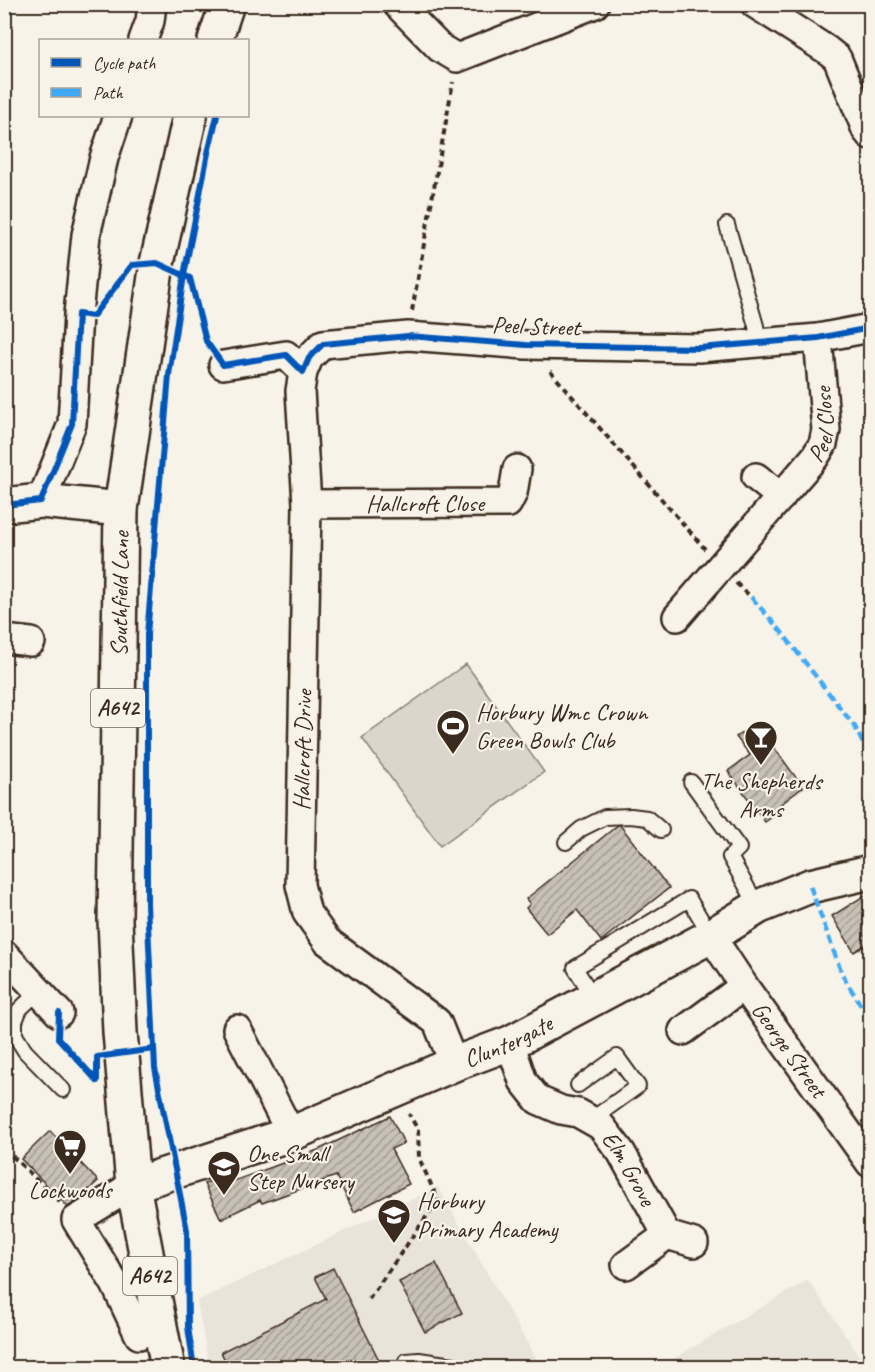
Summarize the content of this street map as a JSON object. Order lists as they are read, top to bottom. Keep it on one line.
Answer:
{"streets":{"main road":["Southfield Lane","A642","Cluntergate"],"street":["Peel Street","Peel Close","Hallcroft Close","Hallcroft Drive","George Street","Elm Grove"]},"crossings":[["Peel Street","Peel Close"],["Peel Street","Hallcroft Drive"],["Hallcroft Close","Hallcroft Drive"],["Southfield Lane","A642"],["Southfield Lane","Cluntergate"],["A642","Cluntergate"],["Hallcroft Drive","Cluntergate"],["Cluntergate","George Street"],["Cluntergate","Elm Grove"]],"places":{"sports":["Horbury Wmc Crown Green Bowls Club"],"bar":["The Shepherds Arms"],"supermarket":["Lockwoods"],"school or university":["One Small Step Nursery","Horbury Primary Academy"]},"legend":["Cycle path","Path"]}
